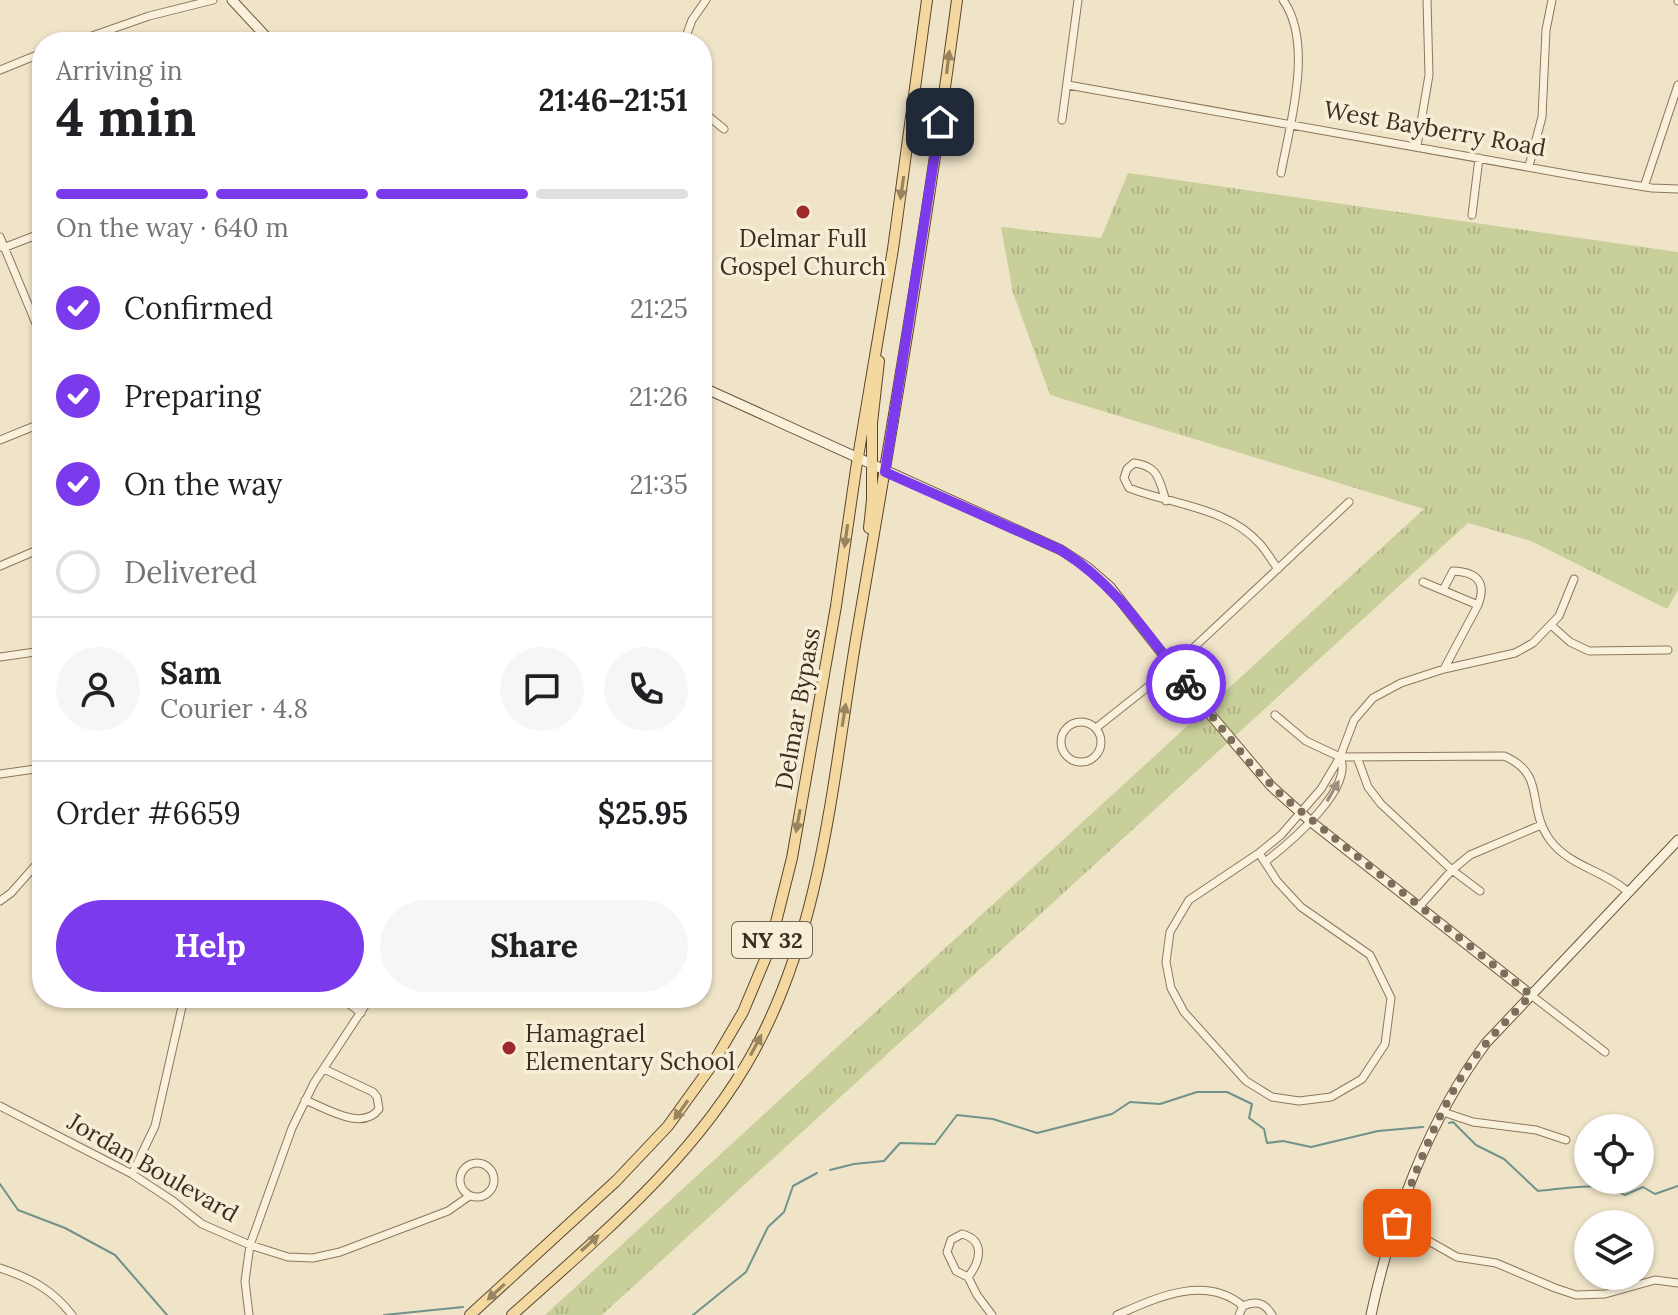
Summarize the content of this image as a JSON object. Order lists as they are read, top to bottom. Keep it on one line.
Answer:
{"streets":{"main road":["Delmar Bypass","NY 32"],"street":["West Bayberry Road","Jordan Boulevard"]},"places":["Delmar Full Gospel Church","Hamagrael Elementary School"],"page":{"heading":["4 min","Arriving in","21:46–21:51"],"panel":["Sam","Courier · 4.8","Order #6659","$25.95"],"bar":"On the way · 640 m","list":[["Confirmed","21:25"],["Preparing","21:26"],["On the way","21:35"],"Delivered"],"buttons":["Help","Share"]}}
